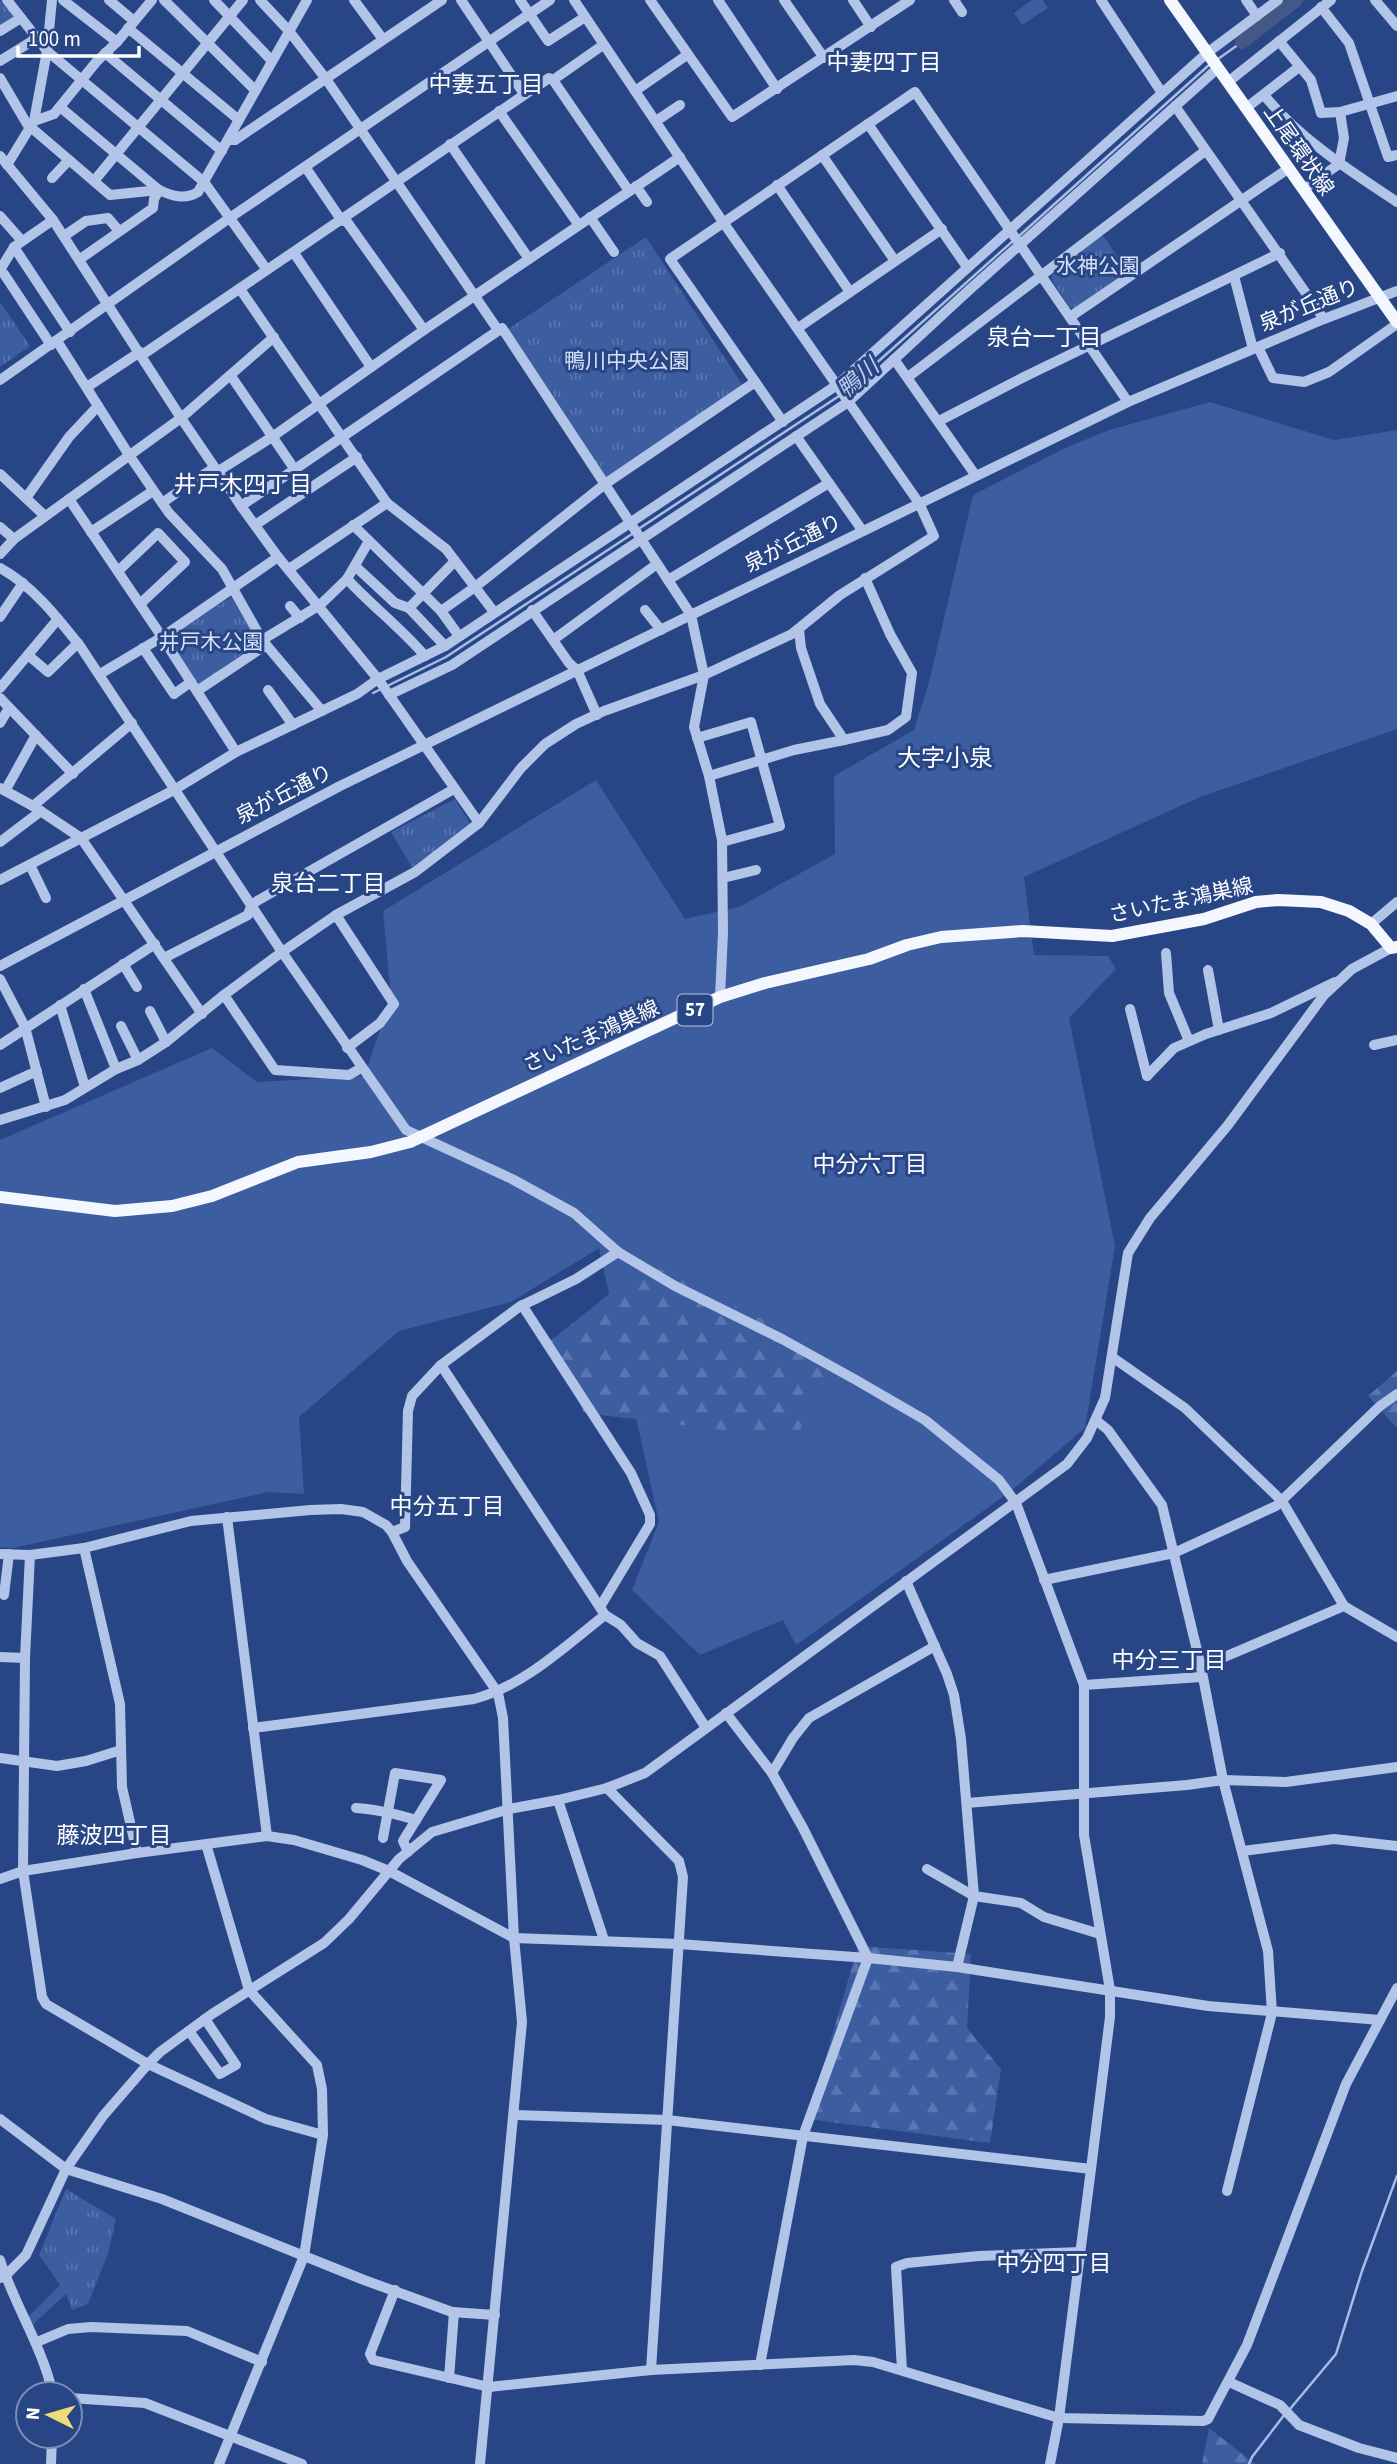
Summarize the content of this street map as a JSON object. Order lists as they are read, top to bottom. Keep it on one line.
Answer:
{"streets":{"main road":["上尾環状線","さいたま鴻巣線","57"],"street":["泉が丘通り"]},"crossings":[["上尾環状線","泉が丘通り"]],"districts":["中妻四丁目","中妻五丁目","泉台一丁目","井戸木四丁目","大字小泉","泉台二丁目","中分六丁目","中分五丁目","中分三丁目","藤波四丁目","中分四丁目"],"water":["鴨川"],"parks":["水神公園","鴨川中央公園","井戸木公園"],"scale_bar":"100 m","north":"left"}
